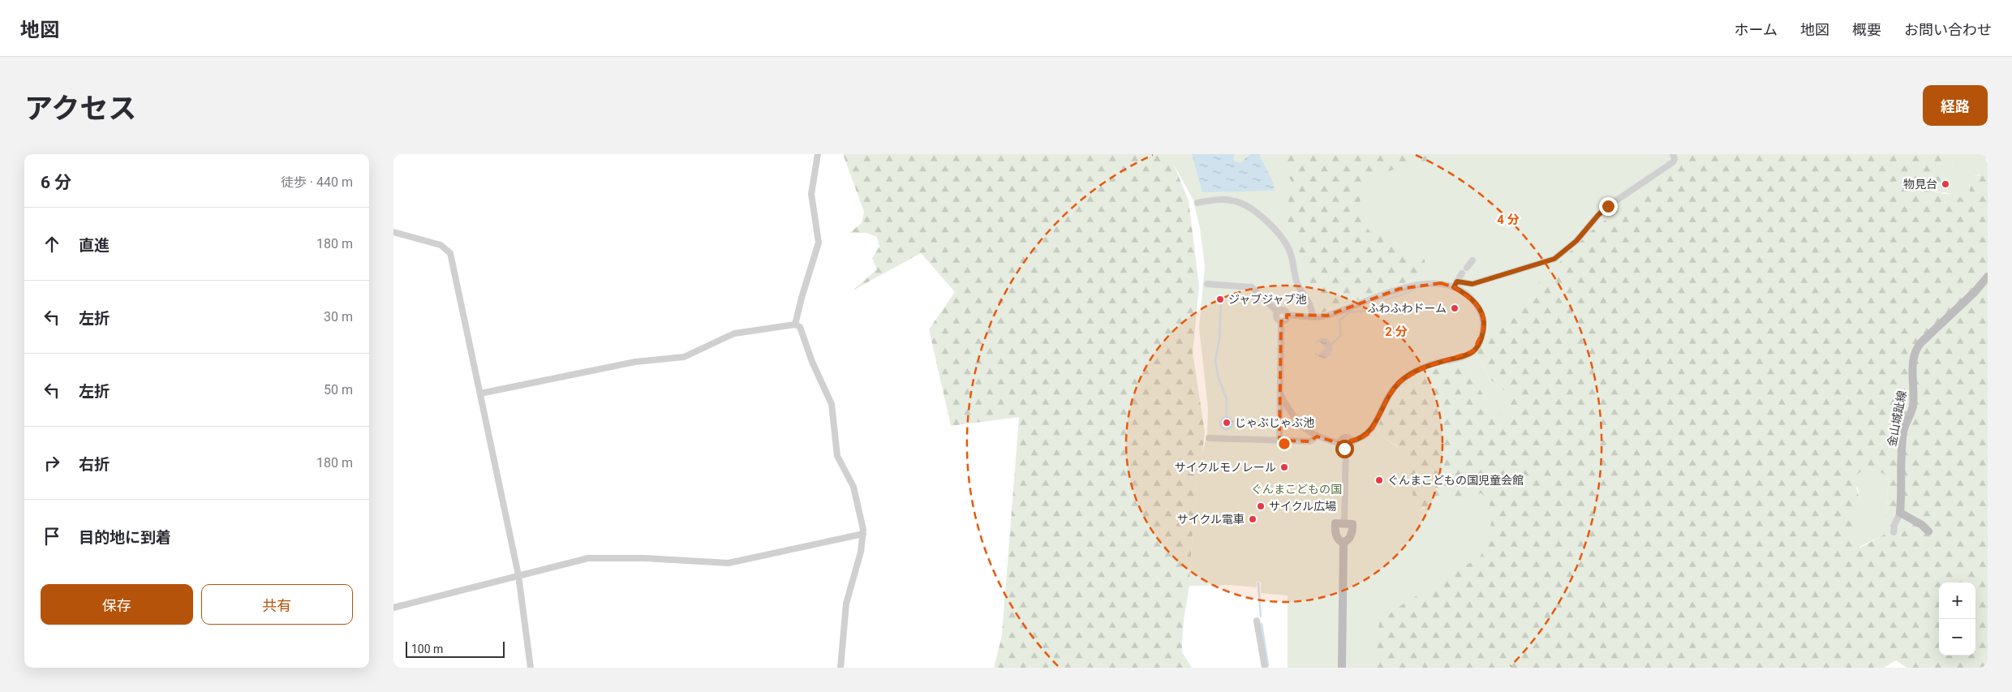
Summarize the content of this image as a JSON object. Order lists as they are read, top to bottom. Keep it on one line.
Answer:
{"streets":{"main road":["金山城趾線"]},"parks":["ぐんまこどもの国"],"places":["物見台","ジャブジャブ池","ふわふわドーム","じゃぶじゃぶ池","サイクルモノレール","ぐんまこどもの国児童会館","サイクル広場","サイクル電車"],"scale_bar":"100 m","page":{"header":"地図","nav":["ホーム","地図","概要","お問い合わせ"],"title":"アクセス","buttons":["経路",["保存","共有"]],"heading":["6 分","徒歩 · 440 m"],"list":[["直進","180 m"],["左折","30 m"],["左折","50 m"],["右折","180 m"],"目的地に到着"],"map_buttons":["+","−"],"scale":"100 m"},"rings":["4 分","2 分"]}
